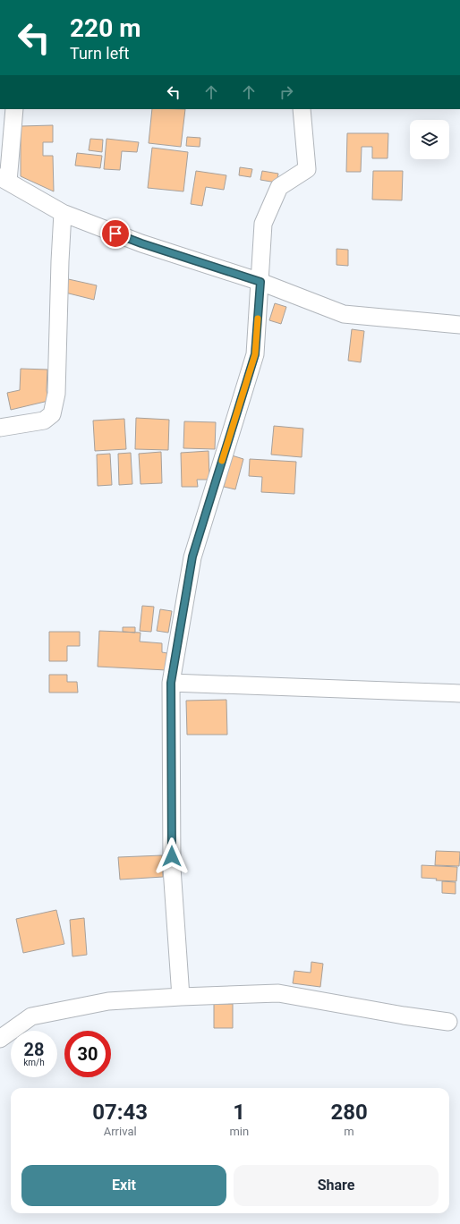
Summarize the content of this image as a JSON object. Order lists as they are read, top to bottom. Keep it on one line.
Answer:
{"page":{"turn":["220 m","Turn left"],"speed":"28 km/h","limit":"30","eta":["07:43","Arrival","1","min","280","m"],"buttons":["Exit","Share"]}}
